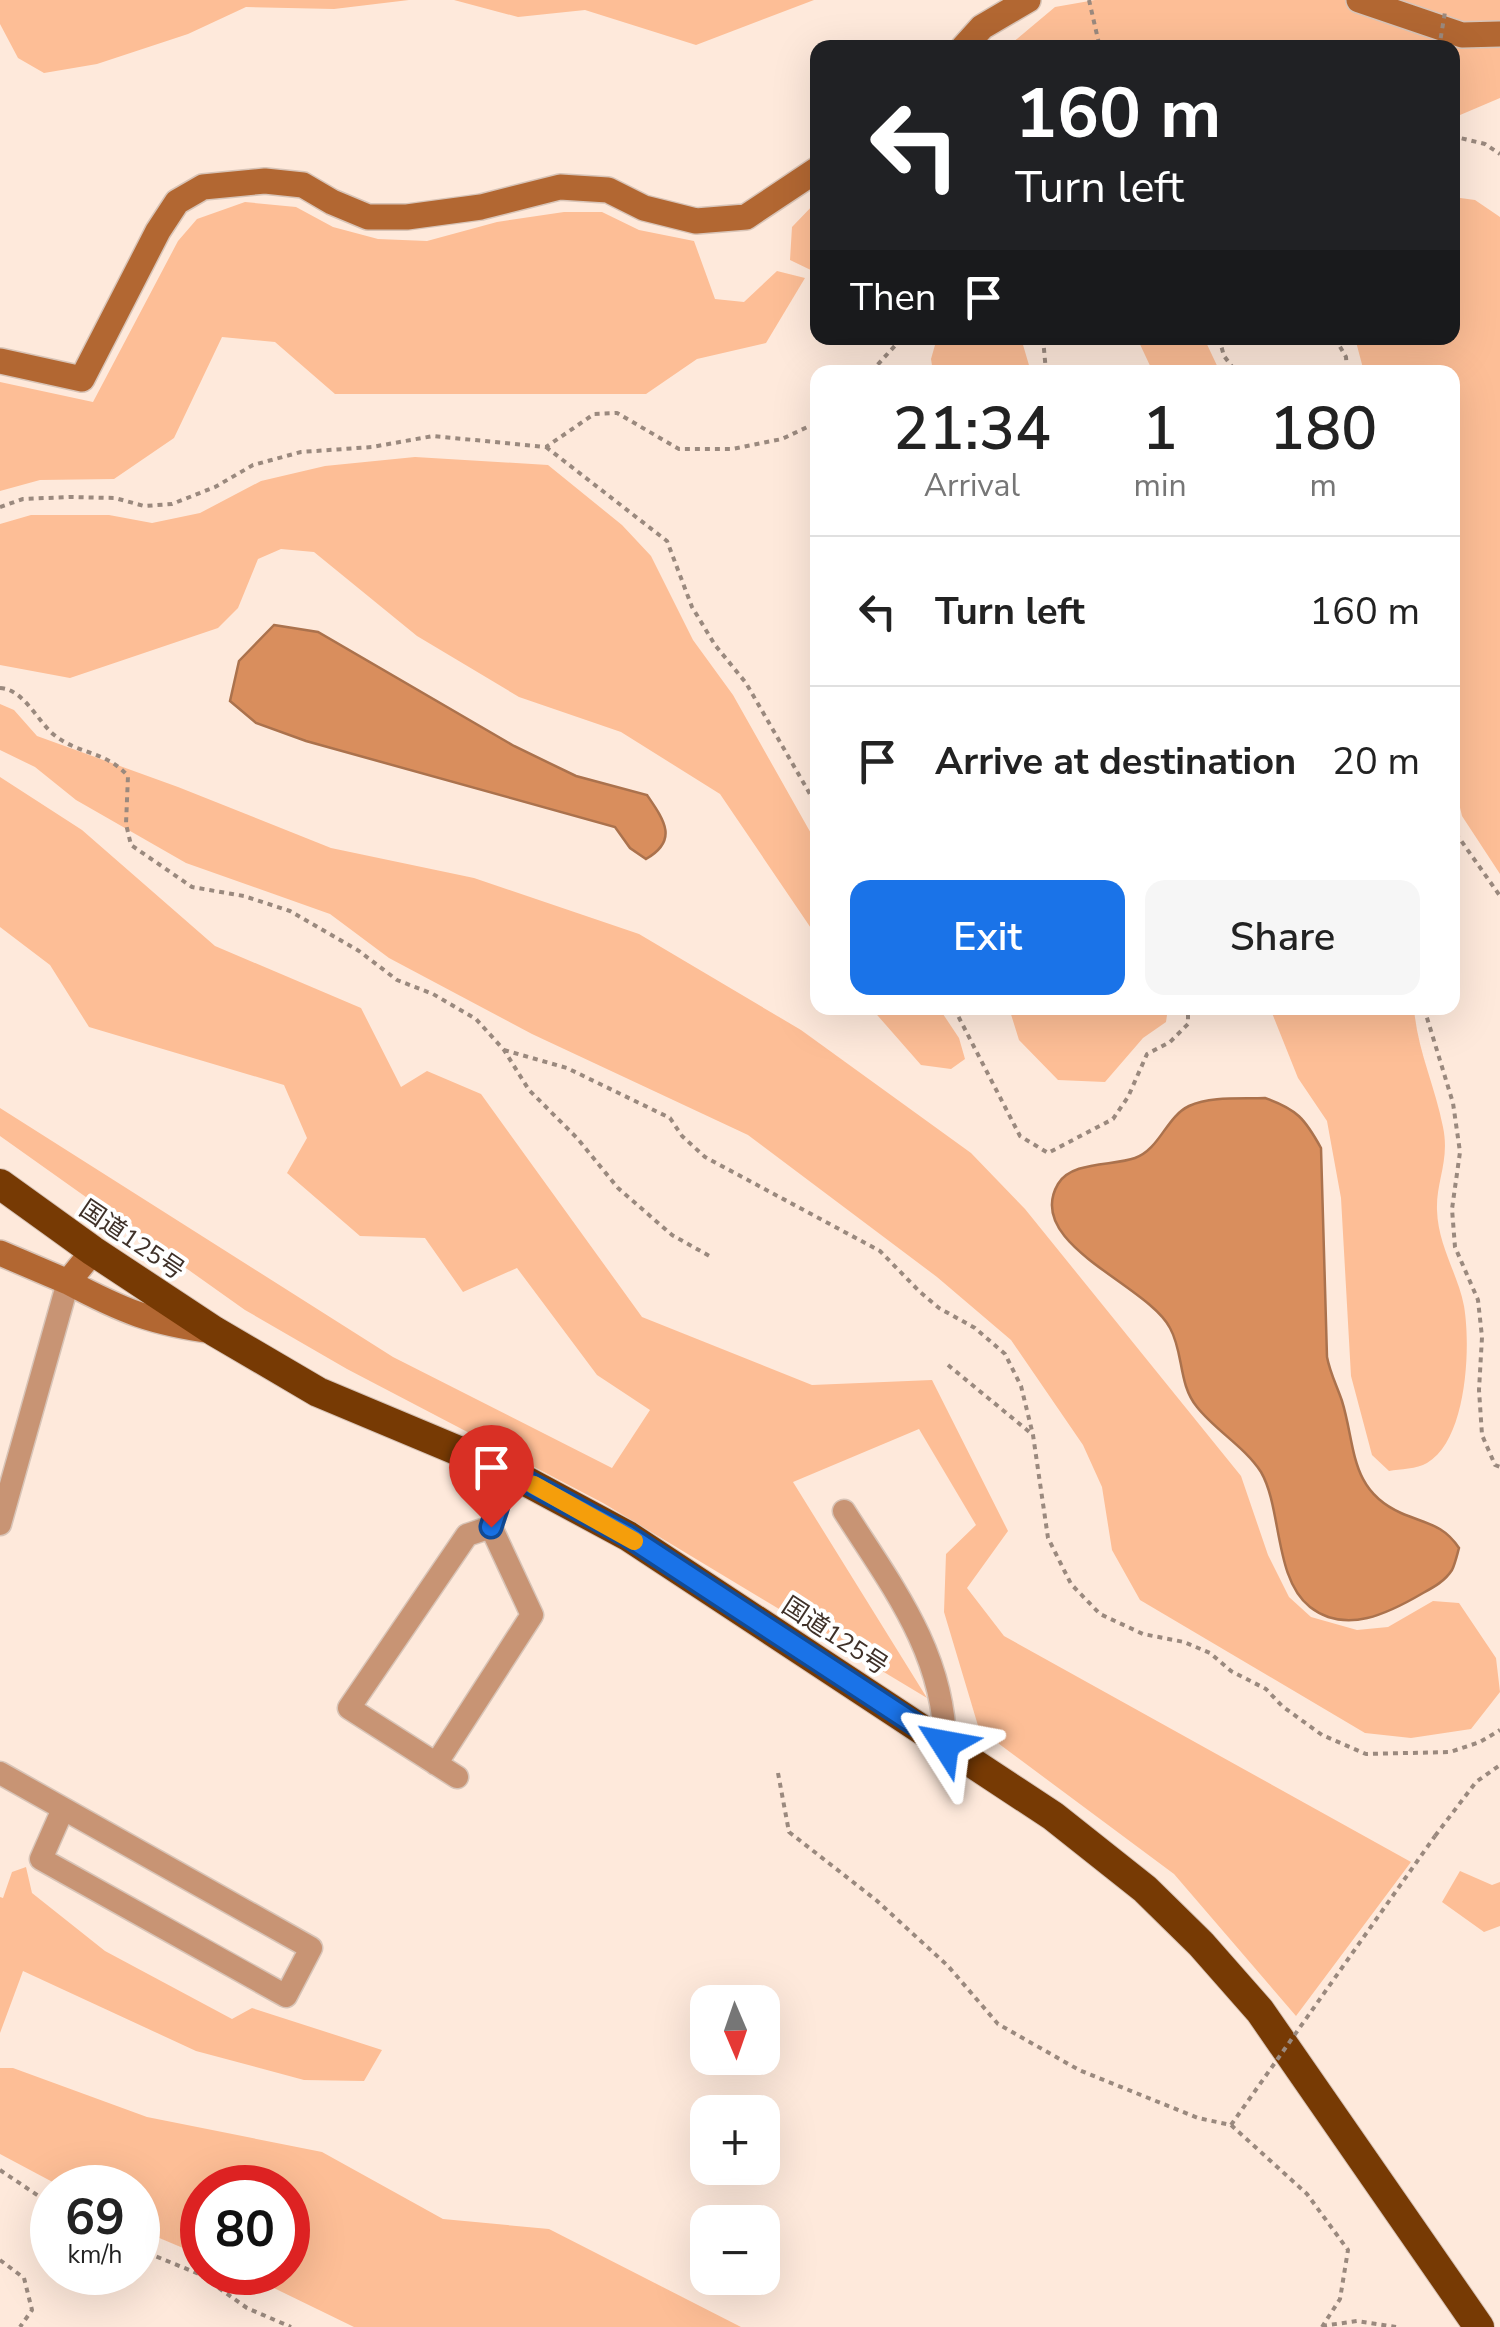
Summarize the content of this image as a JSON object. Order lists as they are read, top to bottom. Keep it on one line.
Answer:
{"streets":{"highway":["国道125号"]},"north":"bottom","page":{"turn":["160 m","Turn left"],"then":"Then","eta":["21:34","Arrival","1","min","180","m"],"list":[{"name":"Turn left","value":"160 m"},{"name":"Arrive at destination","value":"20 m"}],"buttons":["Exit","Share"],"map_buttons":["+","−"],"speed":"69 km/h","limit":"80"}}
